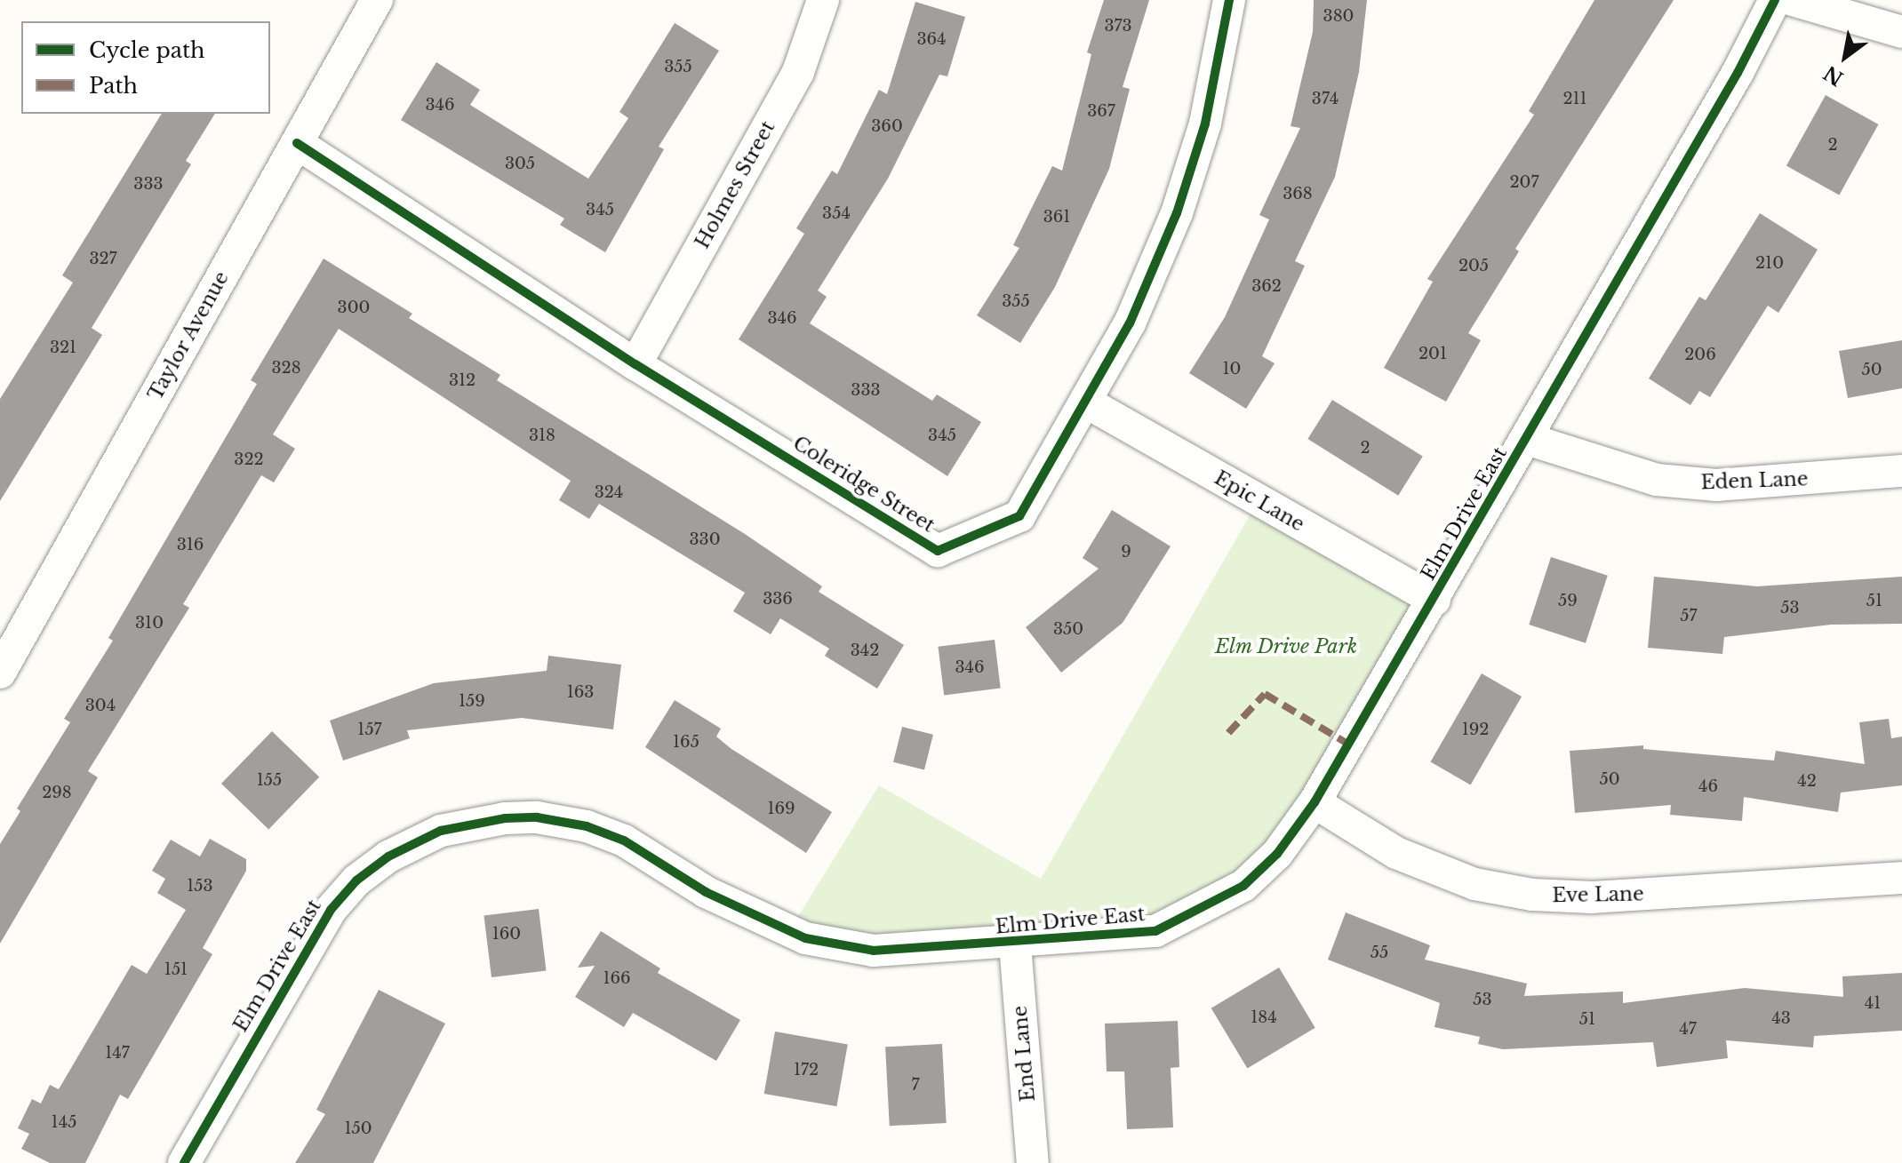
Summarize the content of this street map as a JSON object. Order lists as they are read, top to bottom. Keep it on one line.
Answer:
{"streets":{"street":["Holmes Street","Taylor Avenue","Eden Lane","Coleridge Street","Epic Lane","Elm Drive East","Eve Lane","End Lane"]},"crossings":[["Holmes Street","Coleridge Street"],["Taylor Avenue","Coleridge Street"],["Eden Lane","Elm Drive East"],["Coleridge Street","Epic Lane"],["Epic Lane","Elm Drive East"],["Elm Drive East","Eve Lane"],["Elm Drive East","End Lane"]],"parks":["Elm Drive Park"],"house_numbers":["380","373","364","355","374","211","346","367","360","2","305","207","333","368","345","354","361","327","210","205","362","355","300","346","321","201","206","328","10","50","312","333","318","345","2","322","324","330","316","9","336","59","51","53","57","310","350","342","346","163","159","304","157","192","165","50","155","42","46","298","169","153","160","55","151","166","53","41","184","43","51","47","147","172","7","145","150"],"legend":["Cycle path","Path"],"north":"bottom left"}
